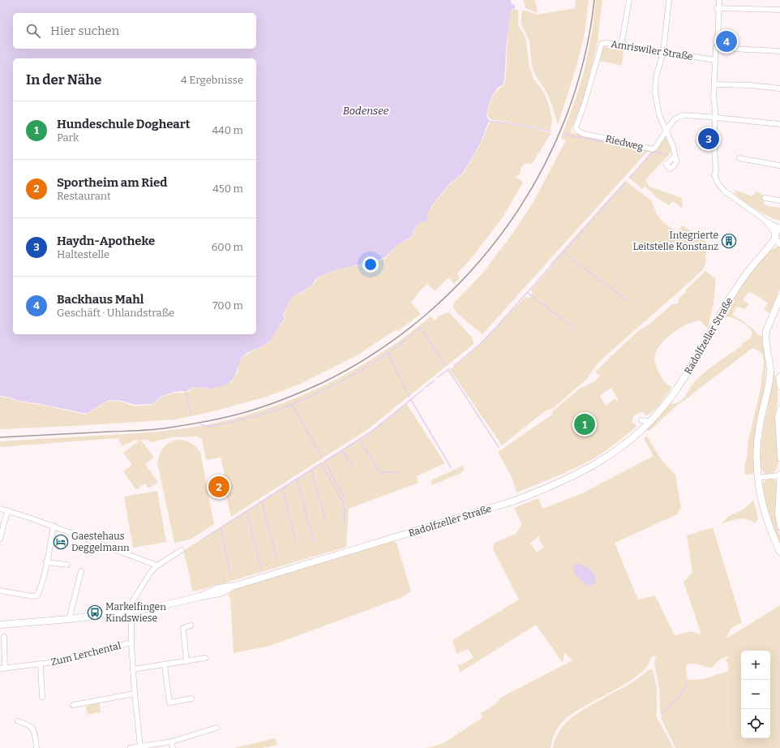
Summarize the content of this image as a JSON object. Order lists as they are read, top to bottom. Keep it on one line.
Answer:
{"streets":{"street":["Amriswiler Straße","Riedweg","Radolfzeller Straße","Zum Lerchental"]},"crossings":[["Amriswiler Straße","Riedweg"]],"water":["Bodensee"],"places":{"building":["Integrierte Leitstelle Konstanz"],"hotel":["Gaestehaus Deggelmann"],"bus stop":["Markelfingen Kindswiese"]},"page":{"search":"Hier suchen","pins":["4","3","1","2"],"heading":["In der Nähe","4 Ergebnisse"],"list":[{"mark":"1","name":"Hundeschule Dogheart","note":"Park","value":"440 m"},{"mark":"2","name":"Sportheim am Ried","note":"Restaurant","value":"450 m"},{"mark":"3","name":"Haydn-Apotheke","note":"Haltestelle","value":"600 m"},{"mark":"4","name":"Backhaus Mahl","note":"Geschäft · Uhlandstraße","value":"700 m"}],"map_buttons":["+","−"]}}
